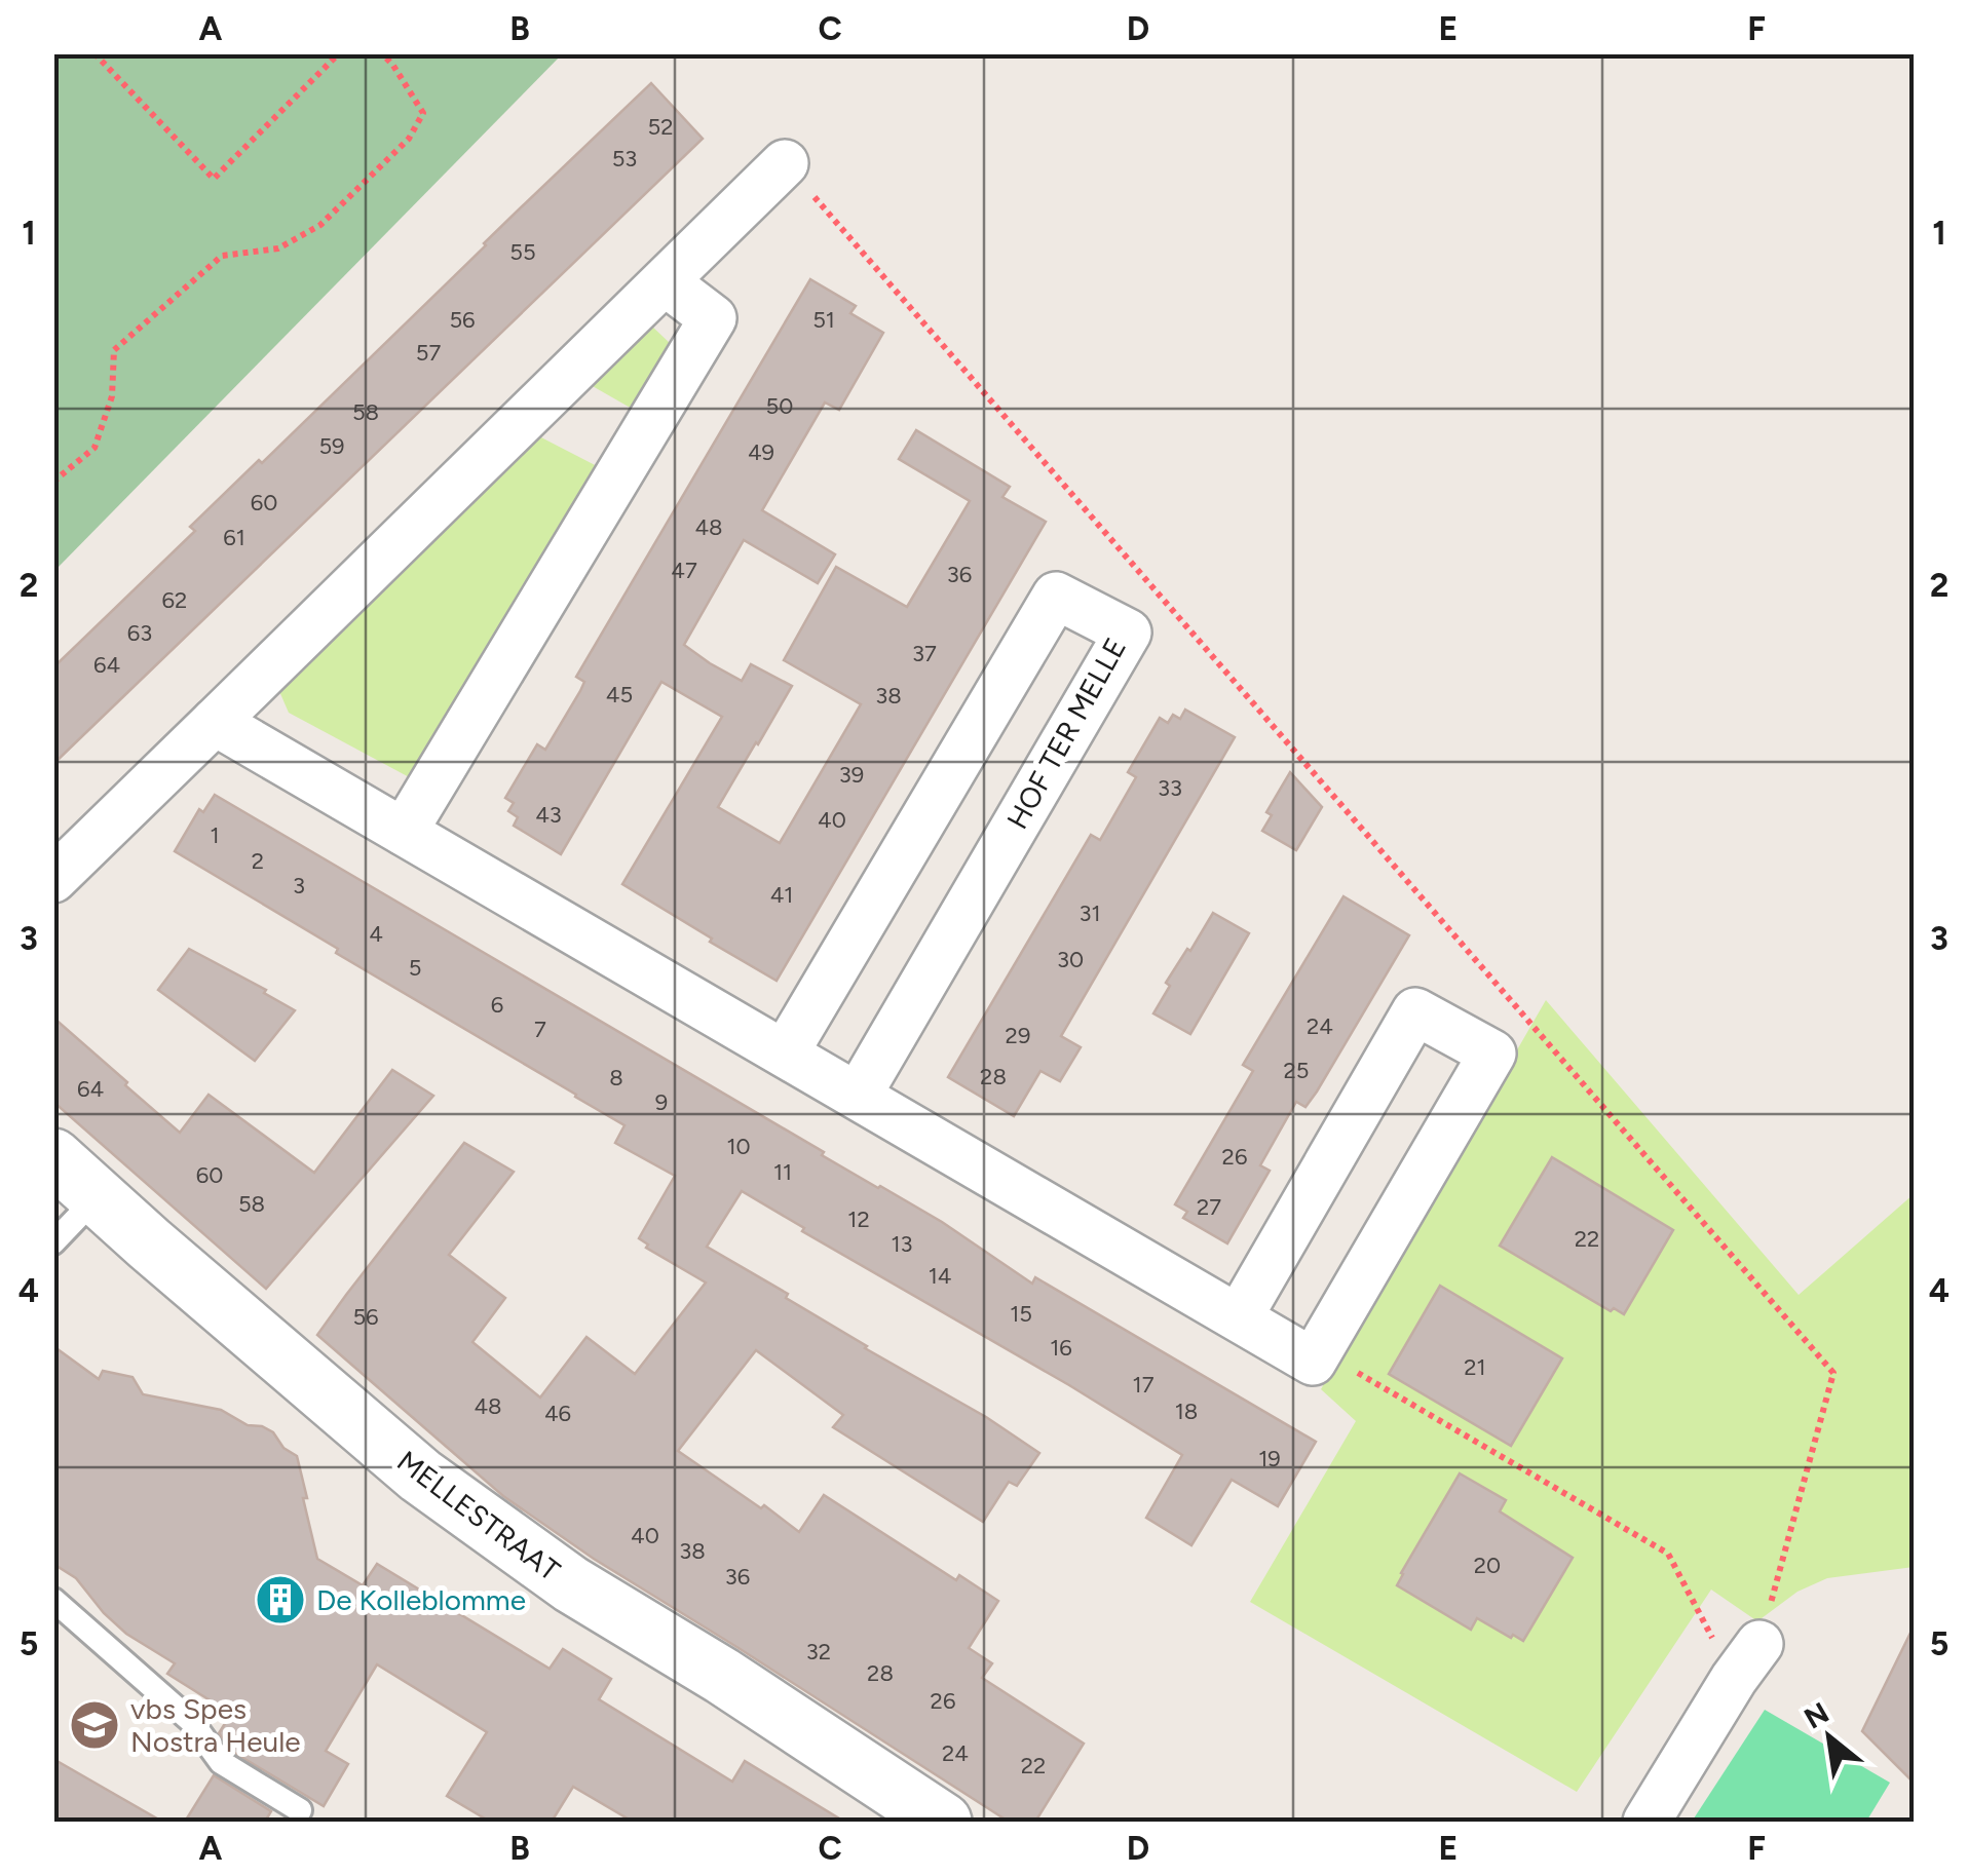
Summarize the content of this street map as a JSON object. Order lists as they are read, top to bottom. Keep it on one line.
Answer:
{"streets":{"street":["HOF TER MELLE","MELLESTRAAT"]},"places":{"building":["De Kolleblomme"],"school or university":["vbs Spes Nostra Heule"]},"house_numbers":["52","53","55","56","51","57","50","58","59","49","60","48","61","47","36","62","63","37","64","45","38","39","33","43","40","1","2","3","41","31","4","30","5","6","24","7","29","25","28","8","64","9","10","26","11","60","58","27","12","22","13","14","15","56","16","21","17","48","18","46","19","40","38","20","36","32","28","26","24","22"],"north":"top left","grid":{"columns":["A","B","C","D","E","F"],"rows":["1","2","3","4","5"]}}
